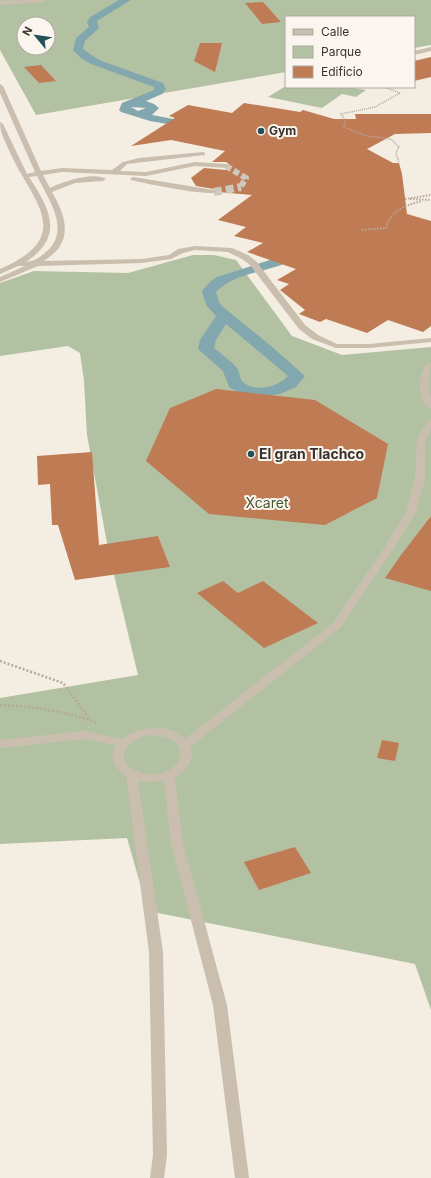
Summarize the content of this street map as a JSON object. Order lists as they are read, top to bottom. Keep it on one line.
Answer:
{"parks":["Xcaret"],"places":["Gym","El gran Tlachco"],"legend":["Calle","Parque","Edificio"],"north":"top left"}
